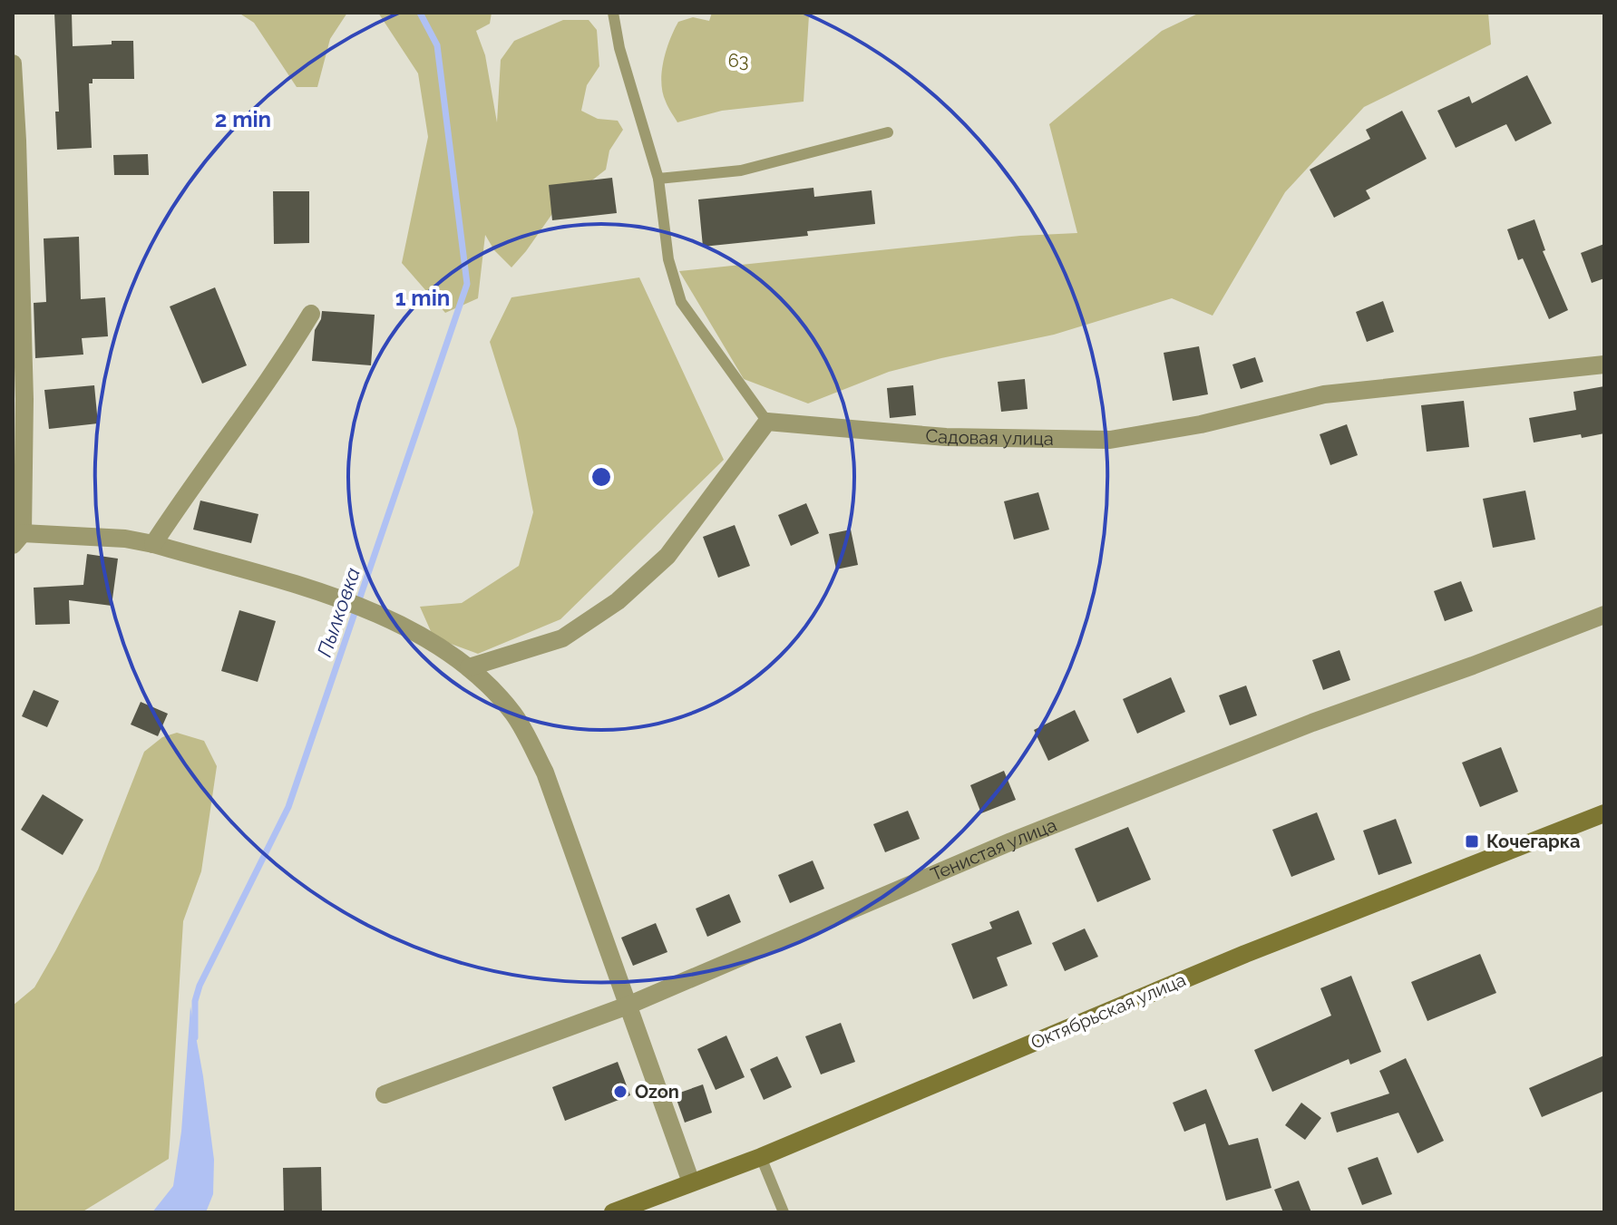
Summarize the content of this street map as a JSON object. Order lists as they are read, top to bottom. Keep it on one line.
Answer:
{"streets":{"street":["Садовая улица","Тенистая улица","Октябрьская улица"]},"water":["Пылковка"],"parks":["63"],"places":{"transit":["Кочегарка"],"other":["Ozon"]},"rings":["2 min","1 min"]}
